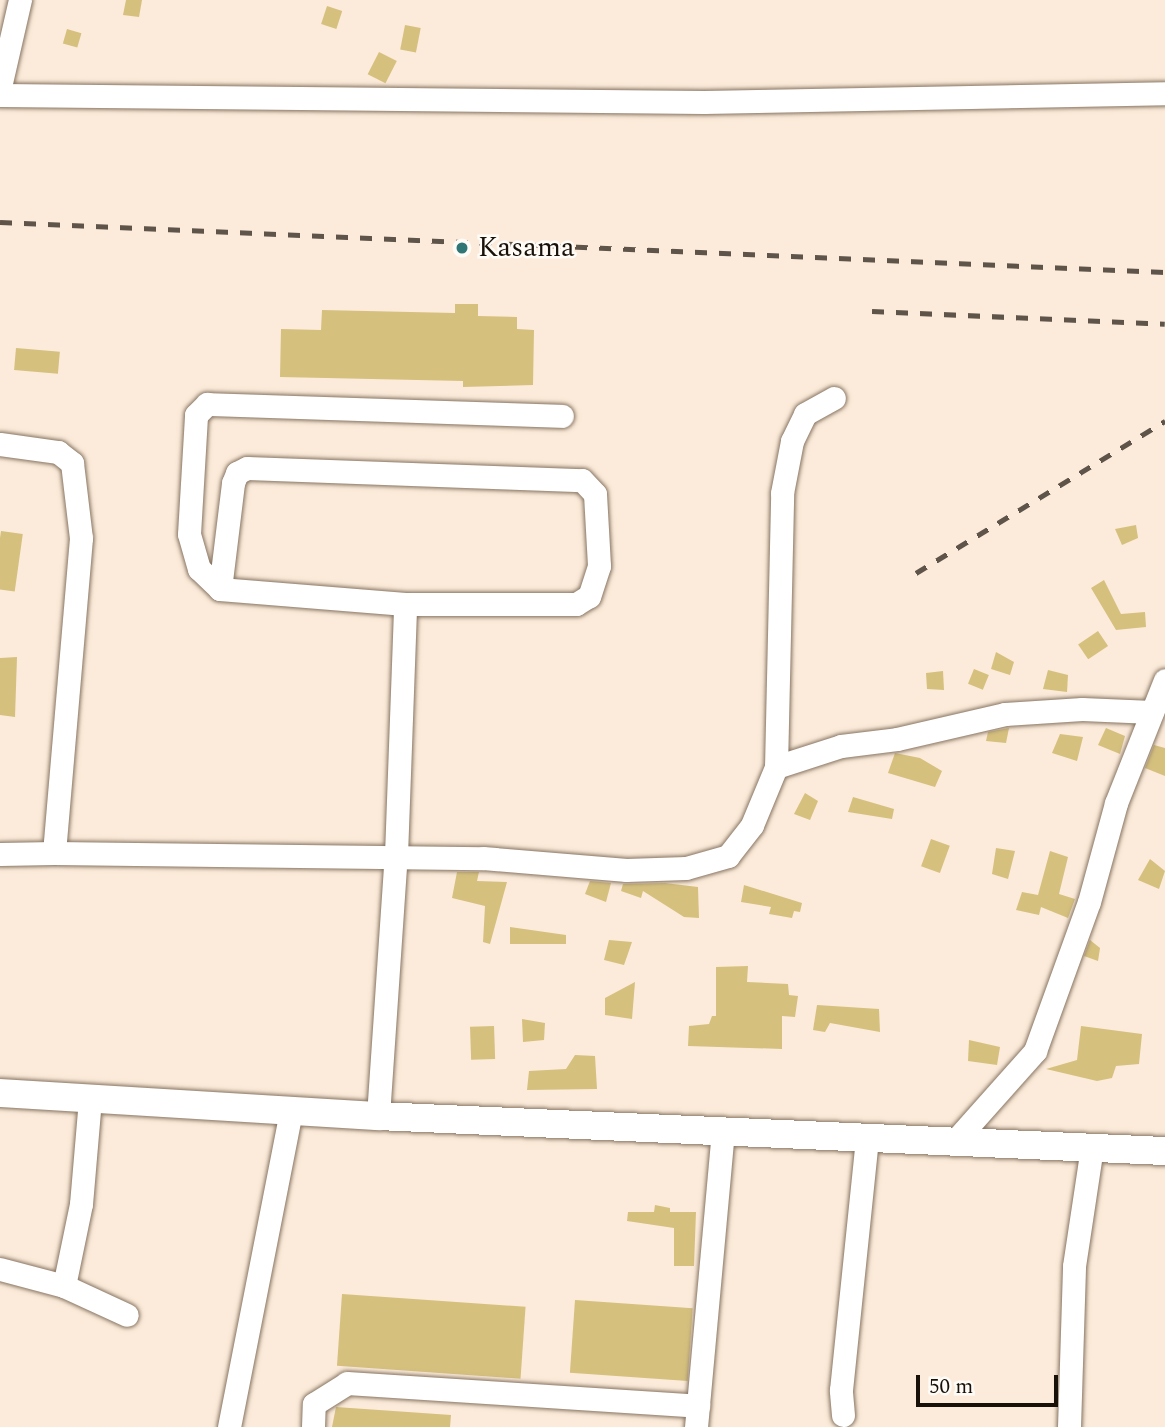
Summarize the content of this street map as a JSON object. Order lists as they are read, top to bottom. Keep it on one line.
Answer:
{"places":["Kasama"],"scale_bar":"50 m"}
